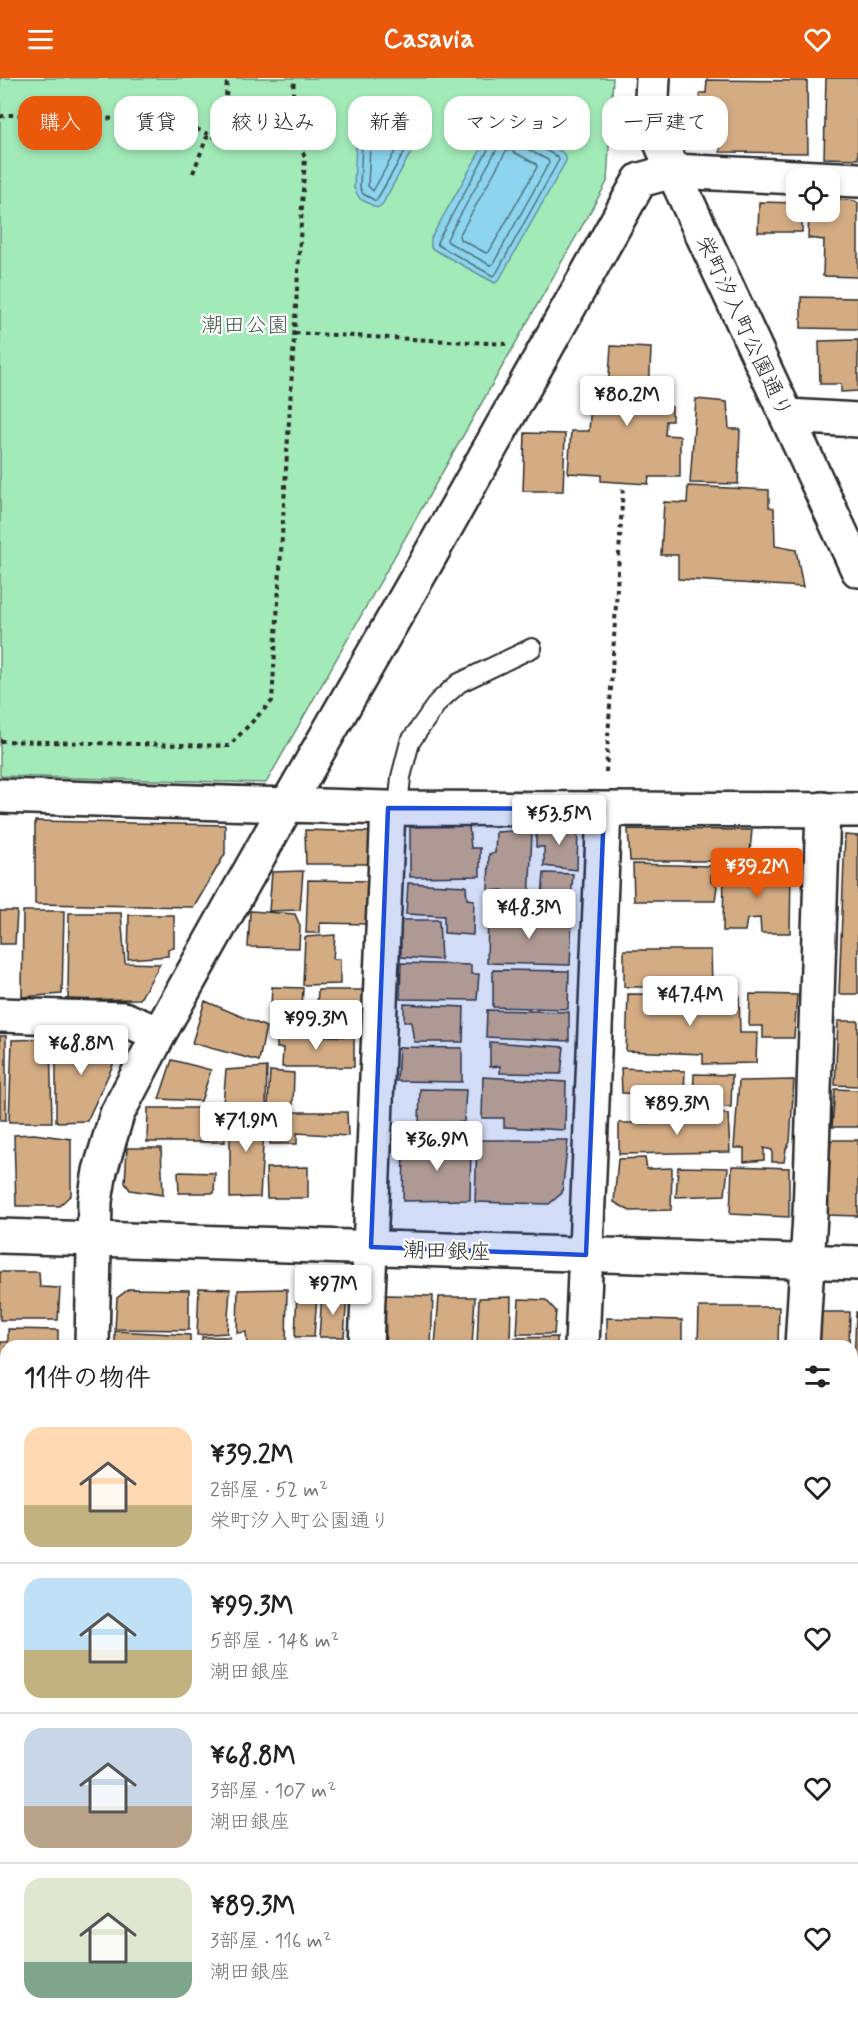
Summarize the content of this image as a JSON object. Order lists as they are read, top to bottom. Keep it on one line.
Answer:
{"streets":{"street":["栄町汐入町公園通り","潮田銀座"]},"parks":["潮田公園"],"page":{"header":"Casavia","chip":["購入","賃貸","絞り込み","新着","マンション","一戸建て"],"price":["¥80.2M","¥53.5M","¥39.2M","¥48.3M","¥47.4M","¥99.3M","¥68.8M","¥89.3M","¥71.9M","¥36.9M","¥97M"],"heading":"11件の物件","list":[{"name":"¥39.2M","note":"2部屋 · 52 m² · 栄町汐入町公園通り"},{"name":"¥99.3M","note":"5部屋 · 148 m² · 潮田銀座"},{"name":"¥68.8M","note":"3部屋 · 107 m² · 潮田銀座"},{"name":"¥89.3M","note":"3部屋 · 116 m² · 潮田銀座"}]}}
